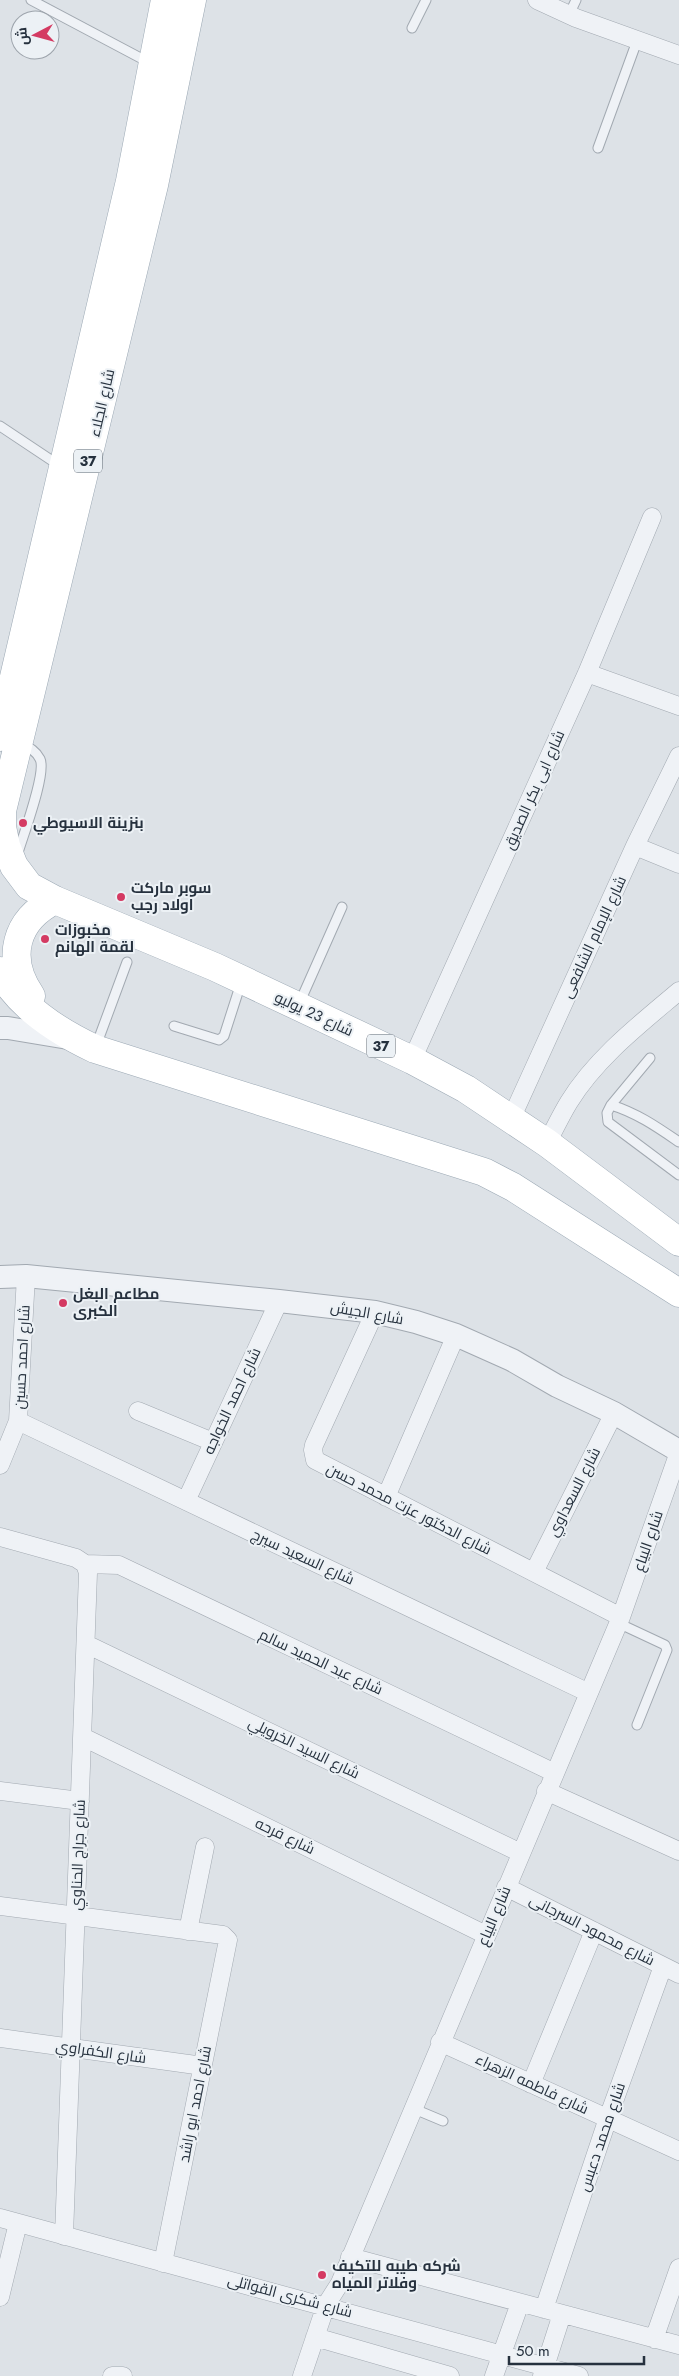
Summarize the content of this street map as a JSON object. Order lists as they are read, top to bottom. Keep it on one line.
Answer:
{"streets":{"main road":["شارع الجلاء","37","شارع 23 يوليو"],"street":["شارع ابى بكر الصديق","شارع الإمام الشافعى","شارع الجيش","شارع احمد حسين","شارع احمد الخواجه","شارع السعداوي","شارع الدكتور عزت محمد حسن","شارع البياع","شارع السعيد سيرج","شارع عبد الحميد سالم","شارع السيد الخرويلي","شارع فرحه","شارع جراج الحناوي","شارع محمود السرجانى","شارع الكفراوي","شارع فاطمه الزهراء","شارع احمد ابو راشد","شارع محمد دعبس","شارع شكرى القواتلى"]},"crossings":[["شارع الجلاء","شارع 23 يوليو"],["شارع ابى بكر الصديق","شارع 23 يوليو"],["شارع الإمام الشافعى","شارع 23 يوليو"],["شارع الجيش","شارع احمد حسين"],["شارع الجيش","شارع احمد الخواجه"],["شارع الجيش","شارع السعداوي"],["شارع الجيش","شارع الدكتور عزت محمد حسن"],["شارع الجيش","شارع البياع"],["شارع احمد حسين","شارع السعيد سيرج"],["شارع احمد الخواجه","شارع السعيد سيرج"],["شارع السعداوي","شارع الدكتور عزت محمد حسن"],["شارع الدكتور عزت محمد حسن","شارع البياع"],["شارع البياع","شارع السعيد سيرج"],["شارع البياع","شارع عبد الحميد سالم"],["شارع البياع","شارع السيد الخرويلي"],["شارع البياع","شارع فرحه"],["شارع البياع","شارع محمود السرجانى"],["شارع البياع","شارع فاطمه الزهراء"],["شارع البياع","شارع شكرى القواتلى"],["شارع عبد الحميد سالم","شارع جراج الحناوي"],["شارع السيد الخرويلي","شارع جراج الحناوي"],["شارع فرحه","شارع جراج الحناوي"],["شارع جراج الحناوي","شارع الكفراوي"],["شارع جراج الحناوي","شارع شكرى القواتلى"],["شارع محمود السرجانى","شارع محمد دعبس"],["شارع الكفراوي","شارع احمد ابو راشد"],["شارع فاطمه الزهراء","شارع محمد دعبس"],["شارع احمد ابو راشد","شارع شكرى القواتلى"]],"places":["بنزينة الاسيوطي","سوبر ماركت اولاد رجب","مخبوزات لقمة الهانم","مطاعم البغل الكبرى","شركه طيبه للتكيف وفلاتر المياه"],"scale_bar":"50 m","north":"left"}
